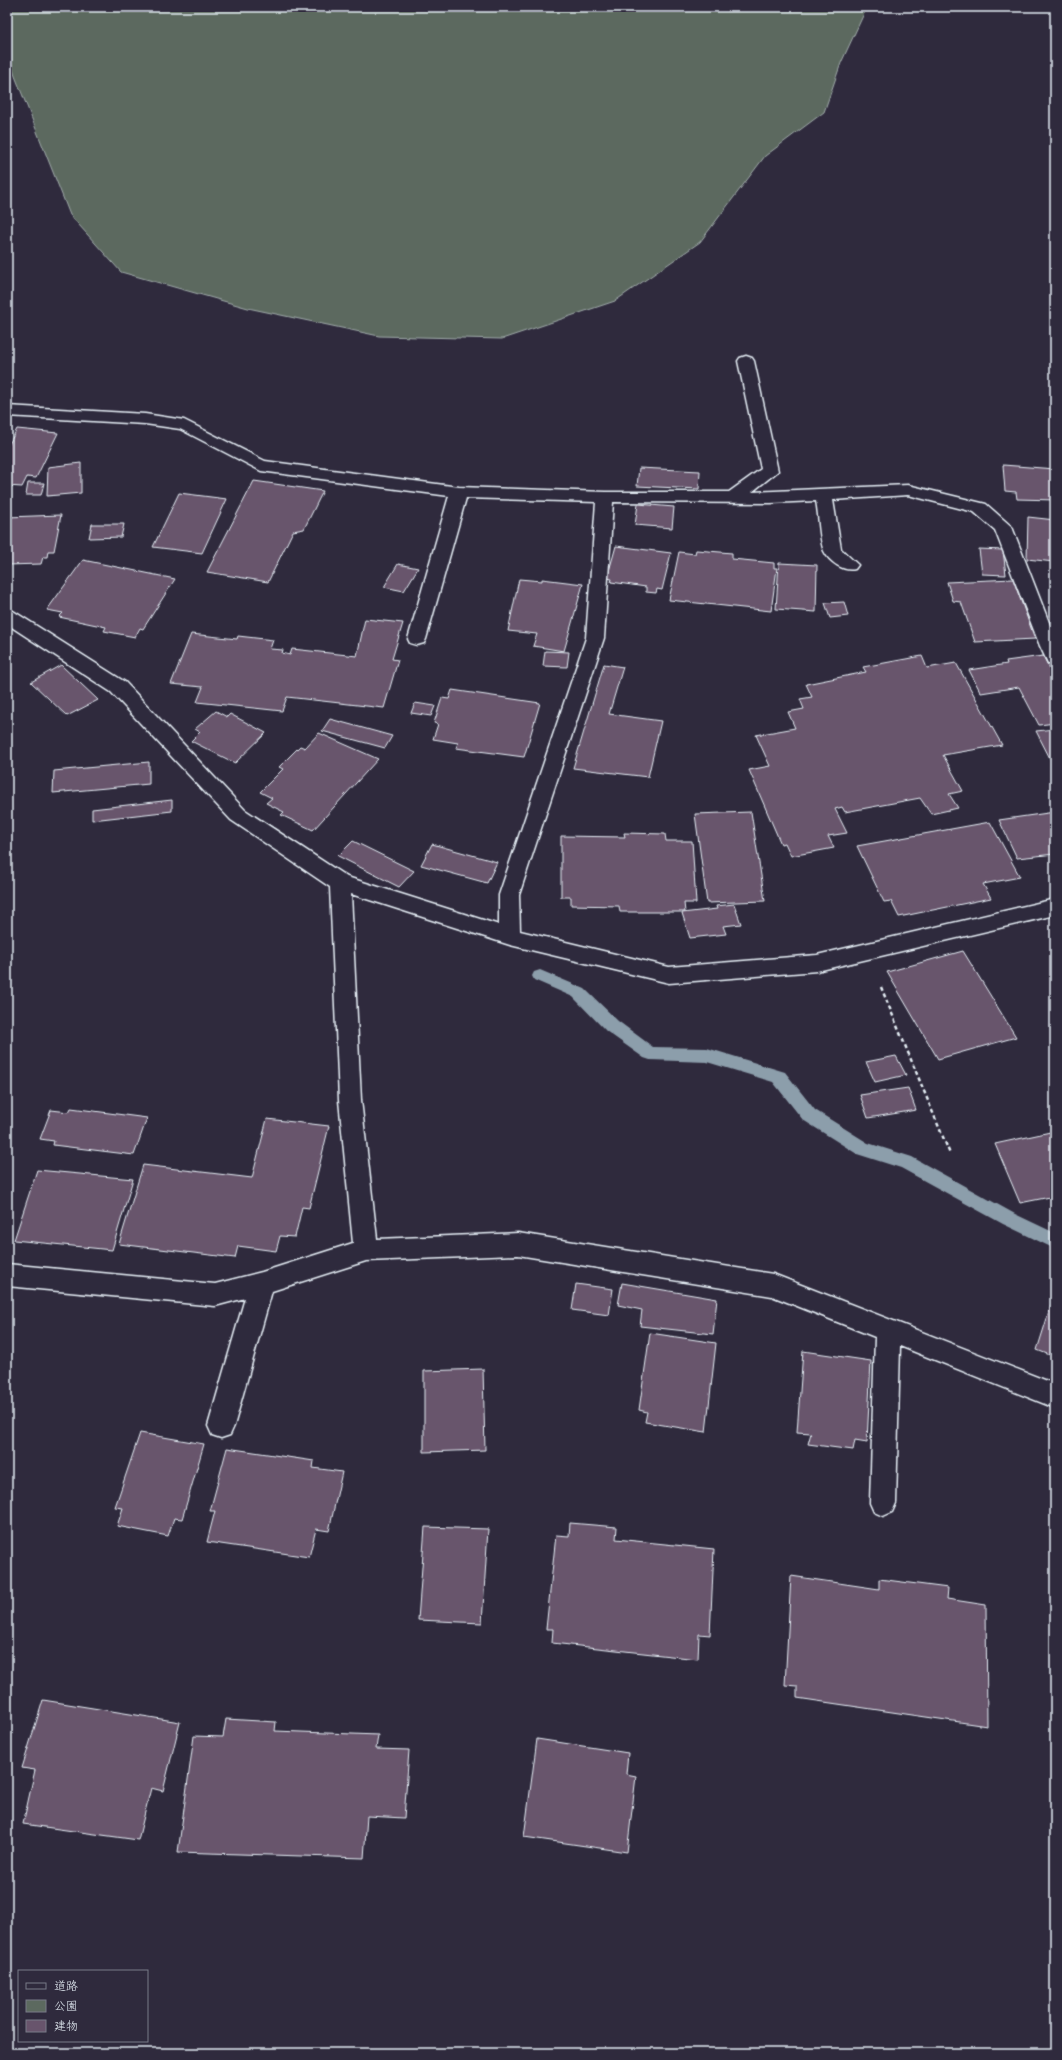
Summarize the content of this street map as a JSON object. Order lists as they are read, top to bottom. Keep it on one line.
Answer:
{"legend":["道路","公園","建物"]}
